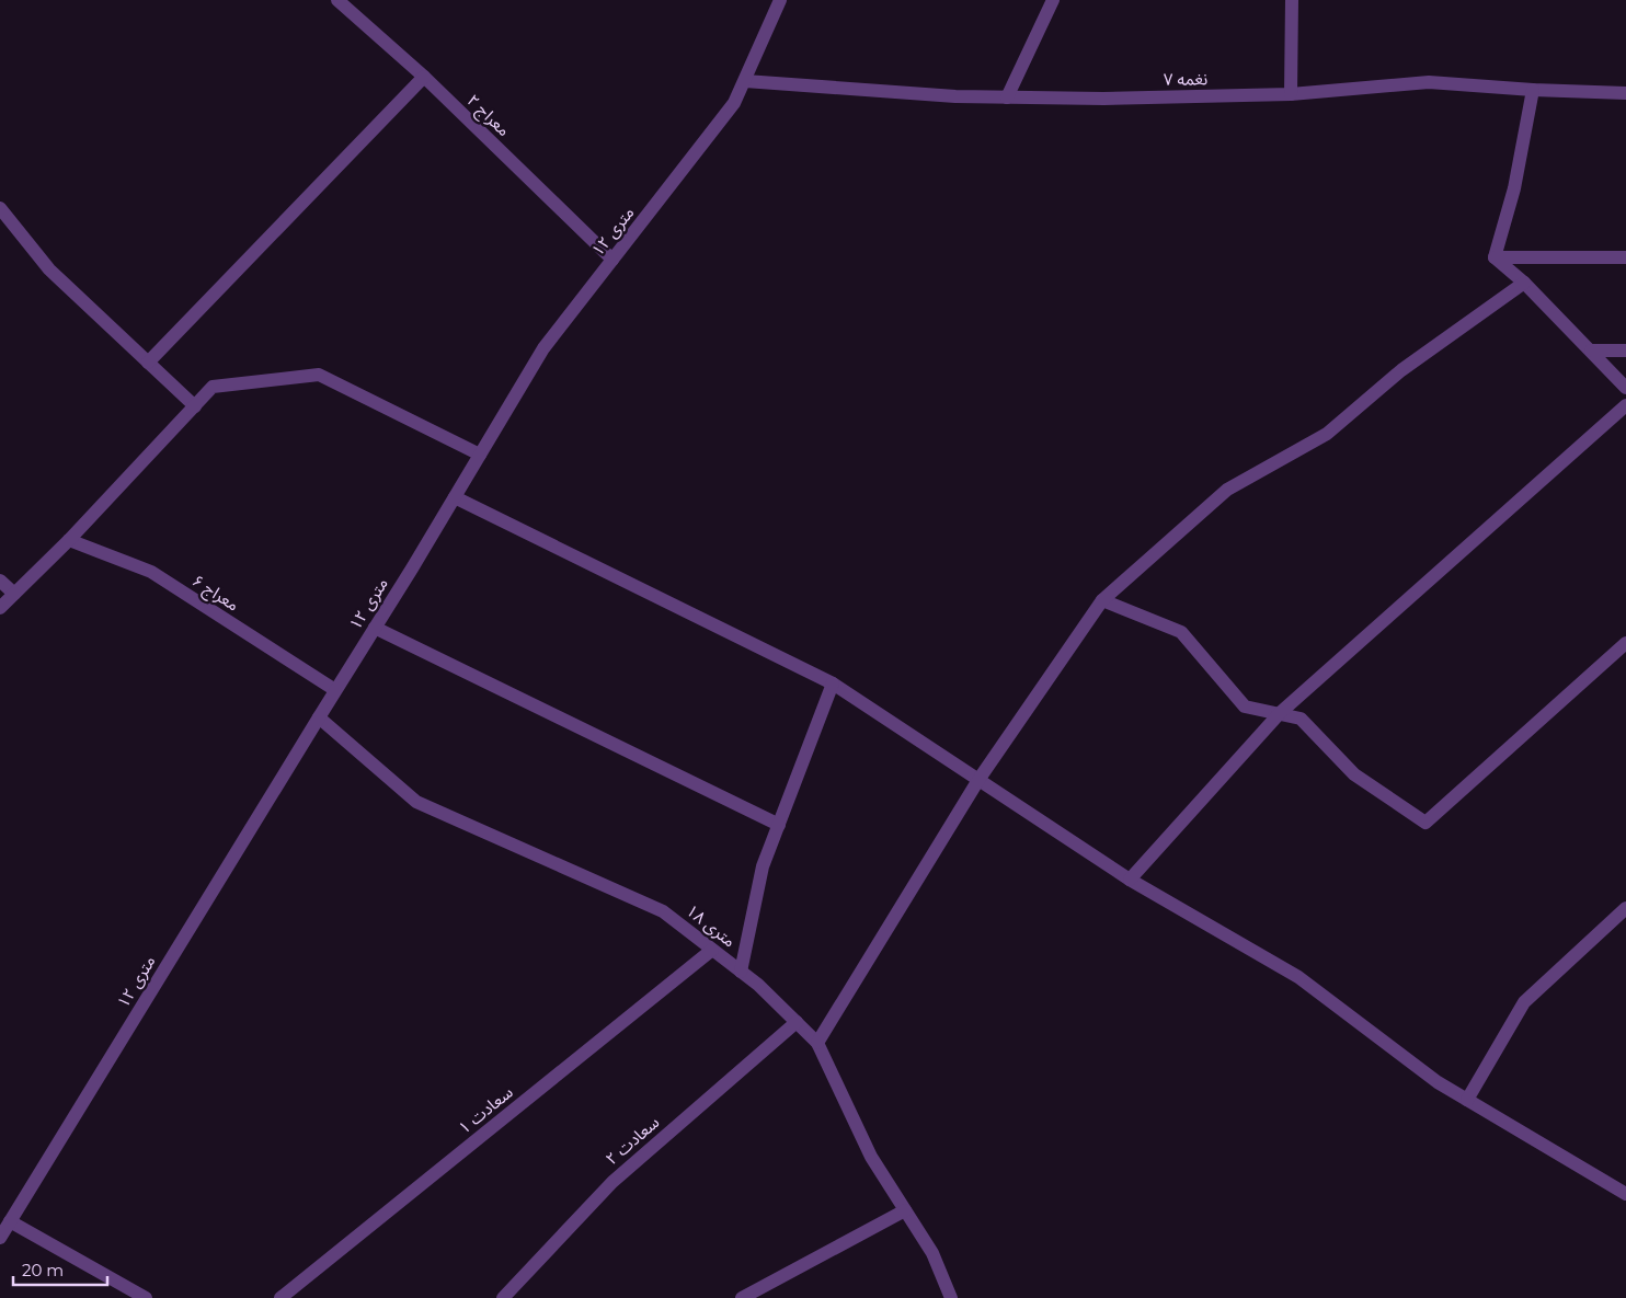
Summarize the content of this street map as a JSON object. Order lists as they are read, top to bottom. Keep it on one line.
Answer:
{"streets":{"street":["نغمه ۷","معراج ۲","۱۲ متری","معراج ۶","۱۸ متری","سعادت ۱","سعادت ۲"]},"crossings":[["نغمه ۷","۱۲ متری"],["معراج ۲","۱۲ متری"],["۱۲ متری","معراج ۶"],["۱۲ متری","۱۸ متری"],["۱۸ متری","سعادت ۱"],["۱۸ متری","سعادت ۲"]],"scale_bar":"20 m"}
